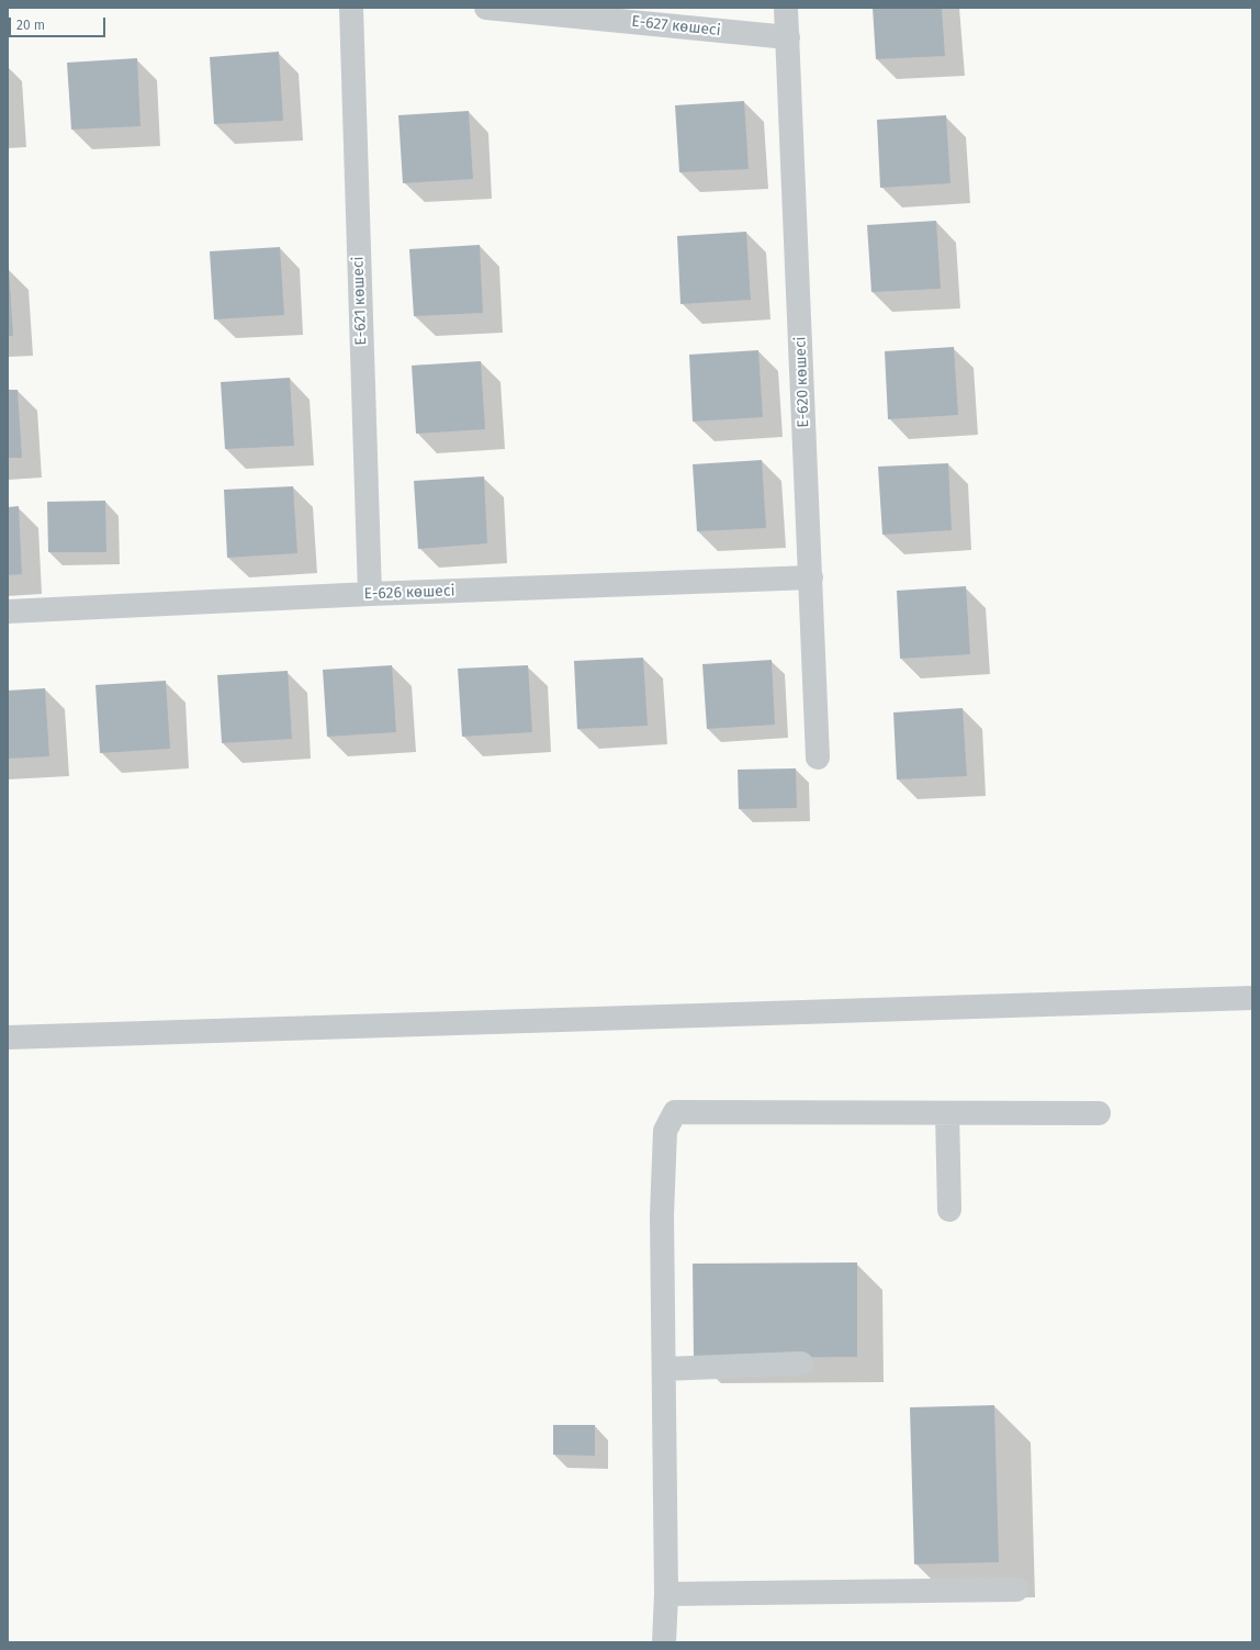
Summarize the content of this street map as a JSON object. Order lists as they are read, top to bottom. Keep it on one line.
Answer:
{"streets":{"street":["Е-627 көшесі","Е-621 көшесі","Е-620 көшесі","Е-626 көшесі"]},"crossings":[["Е-627 көшесі","Е-620 көшесі"],["Е-621 көшесі","Е-626 көшесі"],["Е-620 көшесі","Е-626 көшесі"]],"scale_bar":"20 m"}
